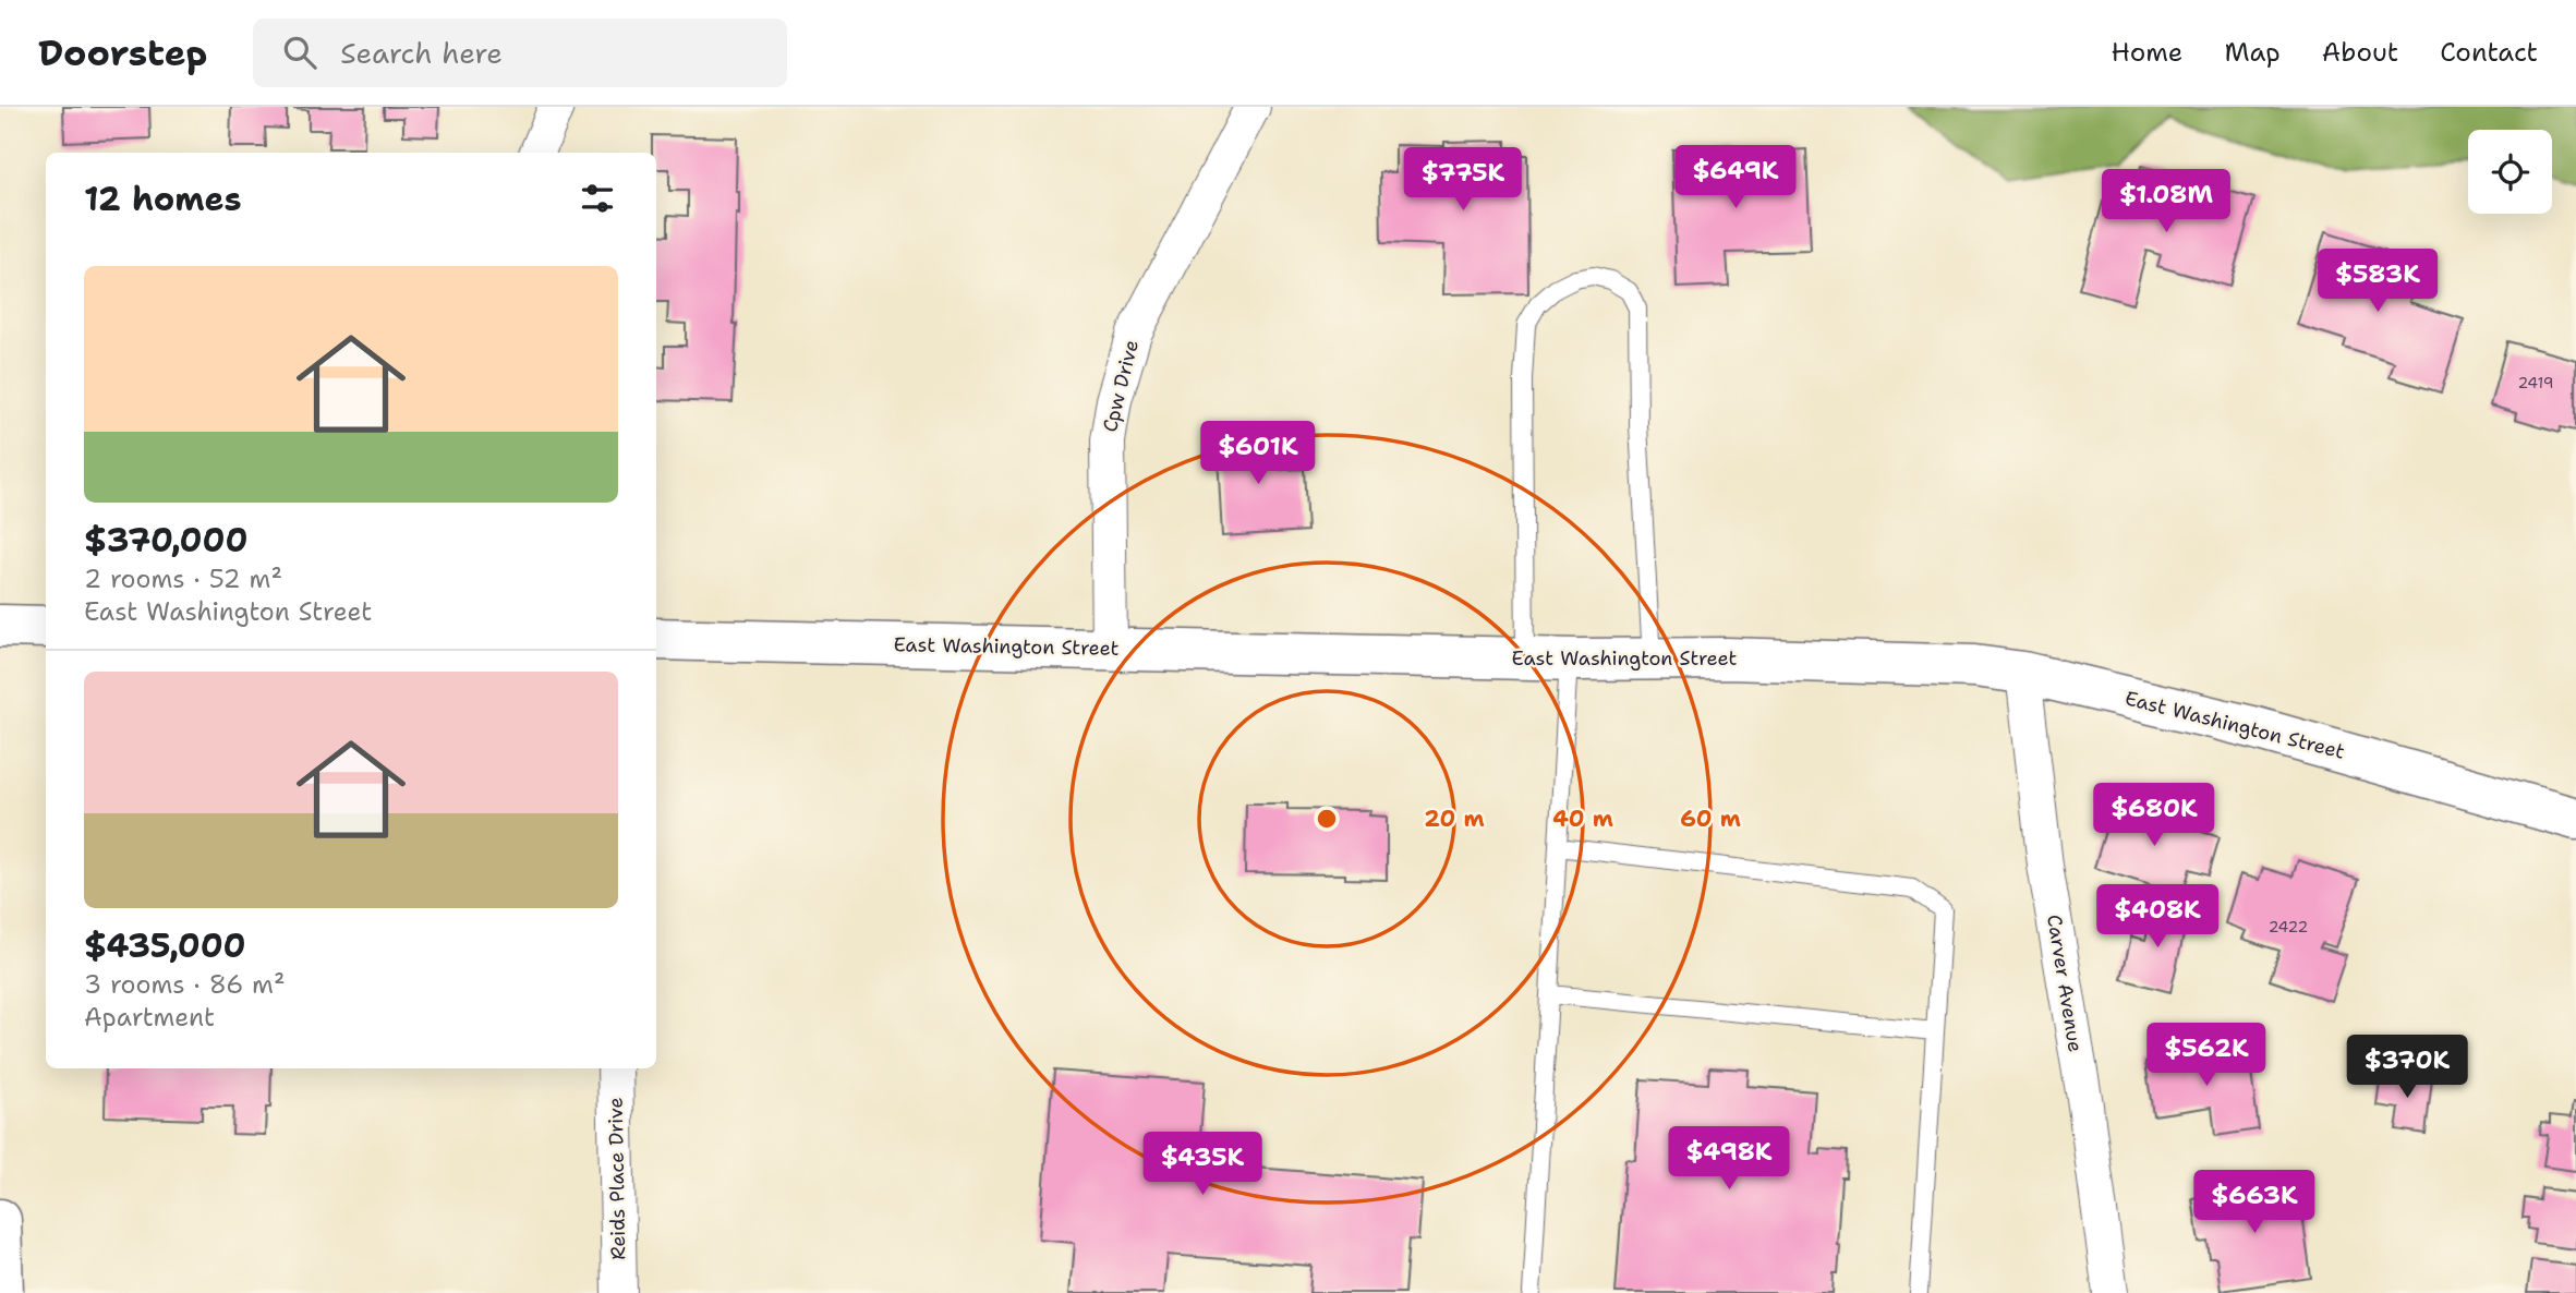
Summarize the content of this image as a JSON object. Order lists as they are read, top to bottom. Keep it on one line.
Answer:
{"streets":{"main road":["East Washington Street"],"street":["Cpw Drive","Carver Avenue","Reids Place Drive"]},"crossings":[["Cpw Drive","East Washington Street"],["East Washington Street","Carver Avenue"]],"house_numbers":["2419","2422"],"page":{"header":"Doorstep","search":"Search here","nav":["Home","Map","About","Contact"],"price":["$649K","$775K","$1.08M","$583K","$601K","$680K","$408K","$562K","$370K","$498K","$435K","$663K"],"heading":"12 homes","list":[{"name":"$370,000","note":"2 rooms · 52 m² · East Washington Street"},{"name":"$435,000","note":"3 rooms · 86 m² · Apartment"}]},"rings":["20 m","40 m","60 m"]}
